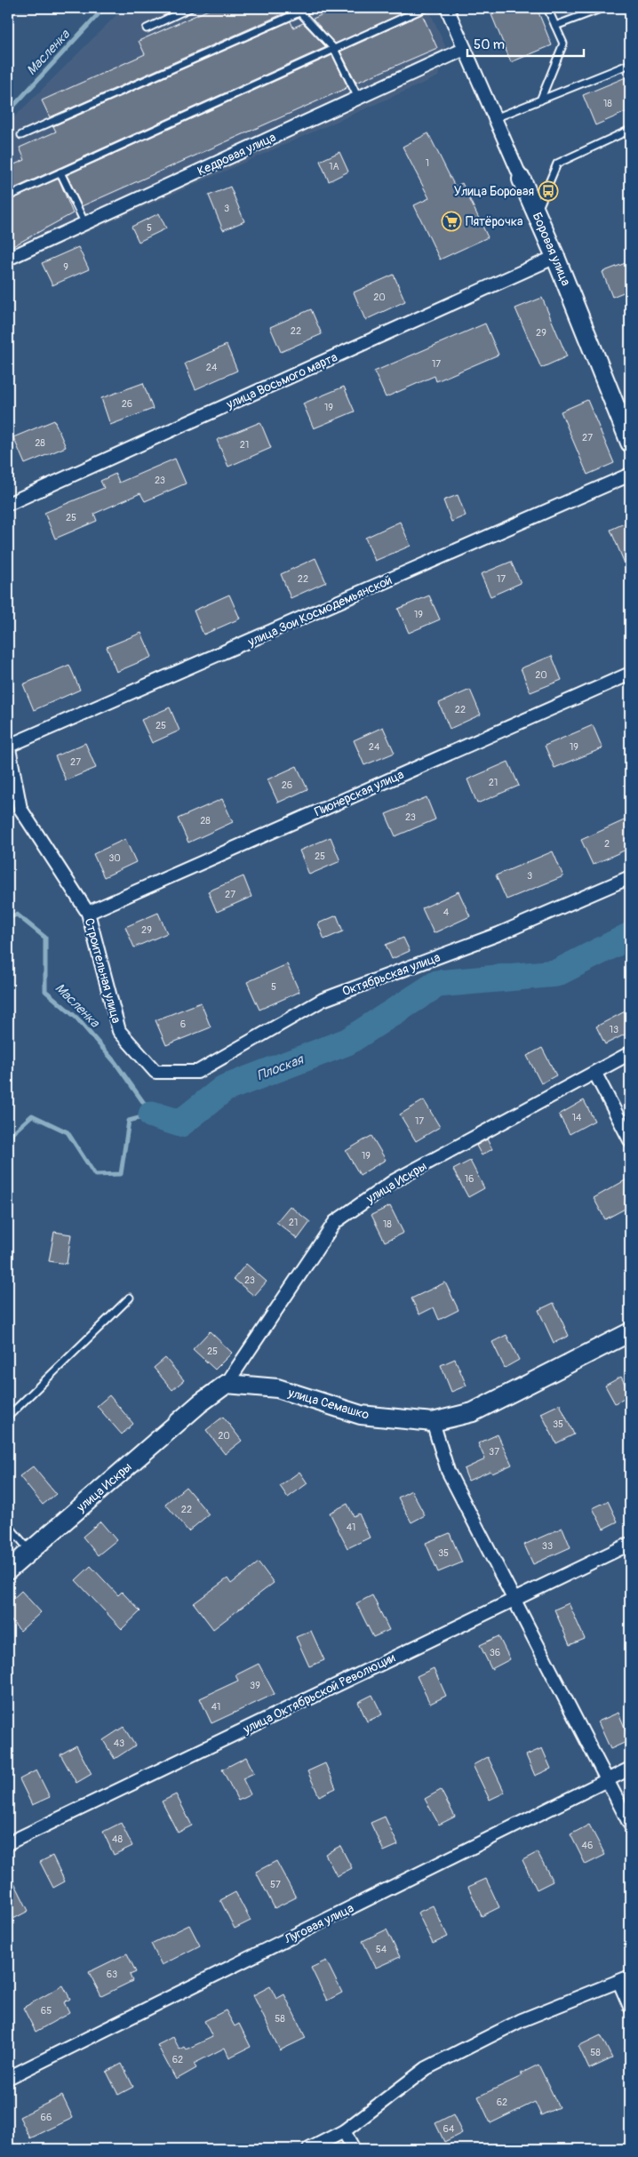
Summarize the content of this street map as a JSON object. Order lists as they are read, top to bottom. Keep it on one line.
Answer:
{"streets":{"main road":["Боровая улица","улица Искры","улица Семашко"],"street":["Кедровая улица","улица Восьмого марта","улица Зои Космодемьянской","Пионерская улица","Строительная улица","Октябрьская улица","улица Октябрьской Революции","Луговая улица"]},"crossings":[["Кедровая улица","Боровая улица"],["Боровая улица","улица Восьмого марта"],["улица Зои Космодемьянской","Строительная улица"],["Пионерская улица","Строительная улица"],["Строительная улица","Октябрьская улица"],["улица Искры","улица Семашко"]],"water":["Масленка","Плоская"],"places":{"bus stop":["Улица Боровая"],"supermarket":["Пятёрочка"]},"house_numbers":["18","1","1А","3","5","9","20","22","29","17","24","26","19","27","28","21","23","25","22","17","19","20","22","25","24","19","27","21","26","23","28","2","25","30","3","27","4","29","5","6","13","14","17","19","16","21","18","23","25","35","20","37","22","41","33","35","36","39","41","43","48","46","57","54","63","65","58","58","62","62","66","64"],"scale_bar":"50 m"}
